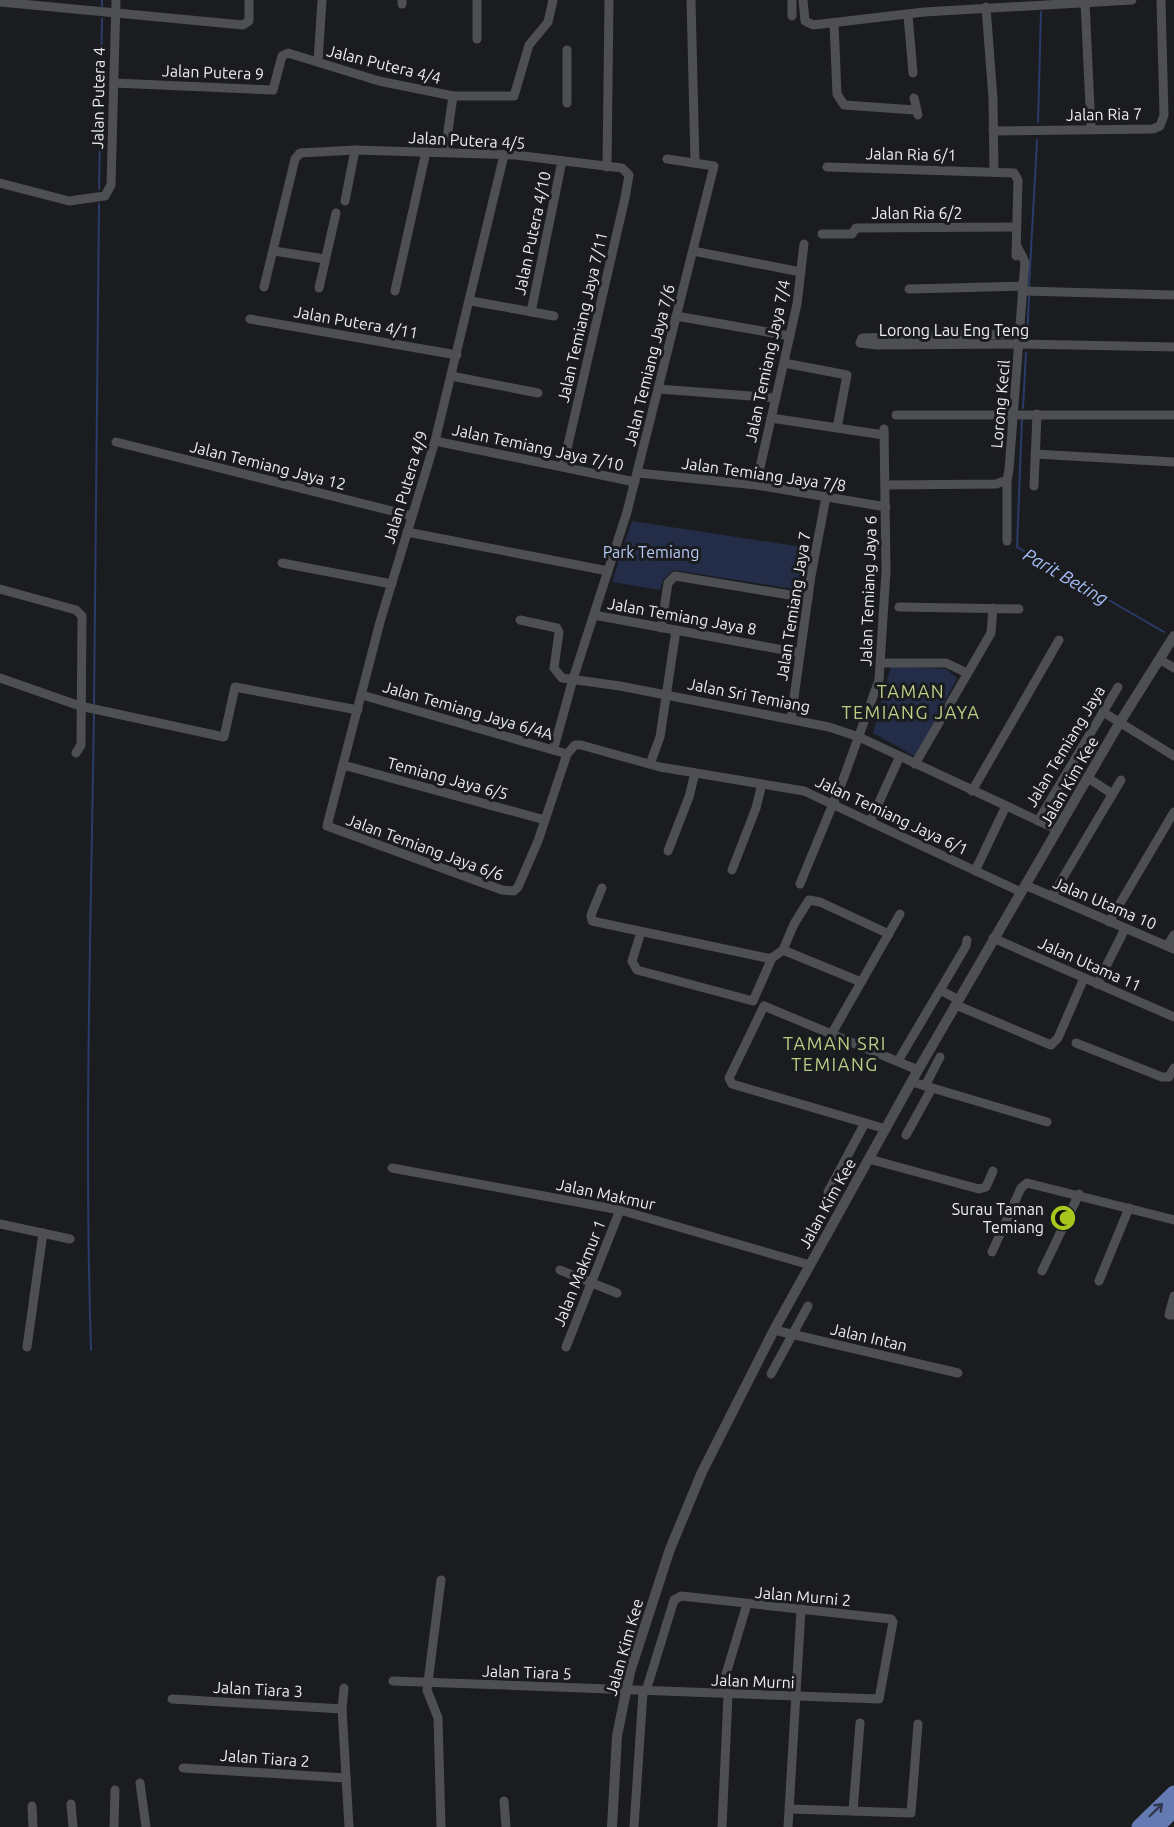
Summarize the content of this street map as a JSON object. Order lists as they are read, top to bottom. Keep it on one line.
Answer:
{"streets":{"street":["Jalan Putera 4/4","Jalan Putera 9","Jalan Putera 4","Jalan Ria 7","Jalan Putera 4/5","Jalan Ria 6/1","Jalan Ria 6/2","Jalan Putera 4/10","Jalan Temiang Jaya 7/11","Jalan Putera 4/11","Lorong Lau Eng Teng","Jalan Temiang Jaya 7/4","Jalan Temiang Jaya 7/6","Lorong Kecil","Jalan Temiang Jaya 7/10","Jalan Temiang Jaya 12","Jalan Temiang Jaya 7/8","Jalan Putera 4/9","Jalan Temiang Jaya 6","Jalan Temiang Jaya 7","Jalan Temiang Jaya 8","Jalan Sri Temiang","Jalan Temiang Jaya 6/4A","Jalan Temiang Jaya","Temiang Jaya 6/5","Jalan Kim Kee","Jalan Temiang Jaya 6/1","Jalan Temiang Jaya 6/6","Jalan Utama 10","Jalan Utama 11","Jalan Makmur","Jalan Makmur 1","Jalan Intan","Jalan Murni 2","Jalan Tiara 5","Jalan Murni","Jalan Tiara 3","Jalan Tiara 2"]},"crossings":[["Jalan Putera 4/4","Jalan Putera 9"],["Jalan Putera 9","Jalan Putera 4"],["Jalan Putera 4/5","Jalan Putera 4/10"],["Jalan Putera 4/5","Jalan Temiang Jaya 7/11"],["Jalan Putera 4/5","Jalan Putera 4/9"],["Jalan Ria 6/1","Jalan Ria 6/2"],["Jalan Temiang Jaya 7/11","Jalan Temiang Jaya 7/10"],["Jalan Putera 4/11","Jalan Putera 4/9"],["Lorong Lau Eng Teng","Lorong Kecil"],["Jalan Temiang Jaya 7/4","Jalan Temiang Jaya 7/8"],["Jalan Temiang Jaya 7/6","Jalan Temiang Jaya 7/10"],["Jalan Temiang Jaya 7/6","Jalan Temiang Jaya 7/8"],["Jalan Temiang Jaya 7/6","Jalan Temiang Jaya 8"],["Jalan Temiang Jaya 7/6","Jalan Sri Temiang"],["Jalan Temiang Jaya 7/10","Jalan Temiang Jaya 7/8"],["Jalan Temiang Jaya 7/10","Jalan Putera 4/9"],["Jalan Temiang Jaya 12","Jalan Putera 4/9"],["Jalan Temiang Jaya 7/8","Jalan Temiang Jaya 6"],["Jalan Temiang Jaya 7/8","Jalan Temiang Jaya 7"],["Jalan Putera 4/9","Jalan Temiang Jaya 6/4A"],["Jalan Putera 4/9","Temiang Jaya 6/5"],["Jalan Putera 4/9","Jalan Temiang Jaya 6/6"],["Jalan Temiang Jaya 6","Jalan Sri Temiang"],["Jalan Temiang Jaya 6","Jalan Temiang Jaya 6/1"],["Jalan Temiang Jaya 7","Jalan Temiang Jaya 8"],["Jalan Temiang Jaya 7","Jalan Sri Temiang"],["Jalan Sri Temiang","Jalan Temiang Jaya"],["Jalan Sri Temiang","Jalan Kim Kee"],["Jalan Temiang Jaya 6/4A","Jalan Temiang Jaya 6/1"],["Temiang Jaya 6/5","Jalan Temiang Jaya 6/6"],["Jalan Kim Kee","Jalan Temiang Jaya 6/1"],["Jalan Kim Kee","Jalan Utama 10"],["Jalan Kim Kee","Jalan Utama 11"],["Jalan Kim Kee","Jalan Makmur"],["Jalan Kim Kee","Jalan Intan"],["Jalan Kim Kee","Jalan Tiara 5"],["Jalan Kim Kee","Jalan Murni"],["Jalan Temiang Jaya 6/1","Jalan Utama 10"],["Jalan Makmur","Jalan Makmur 1"],["Jalan Murni 2","Jalan Murni"],["Jalan Tiara 5","Jalan Murni"]],"districts":["TAMAN TEMIANG JAYA","TAMAN SRI TEMIANG"],"water":["Parit Beting"],"parks":["Park Temiang"],"places":{"mosque":["Surau Taman Temiang"]}}
